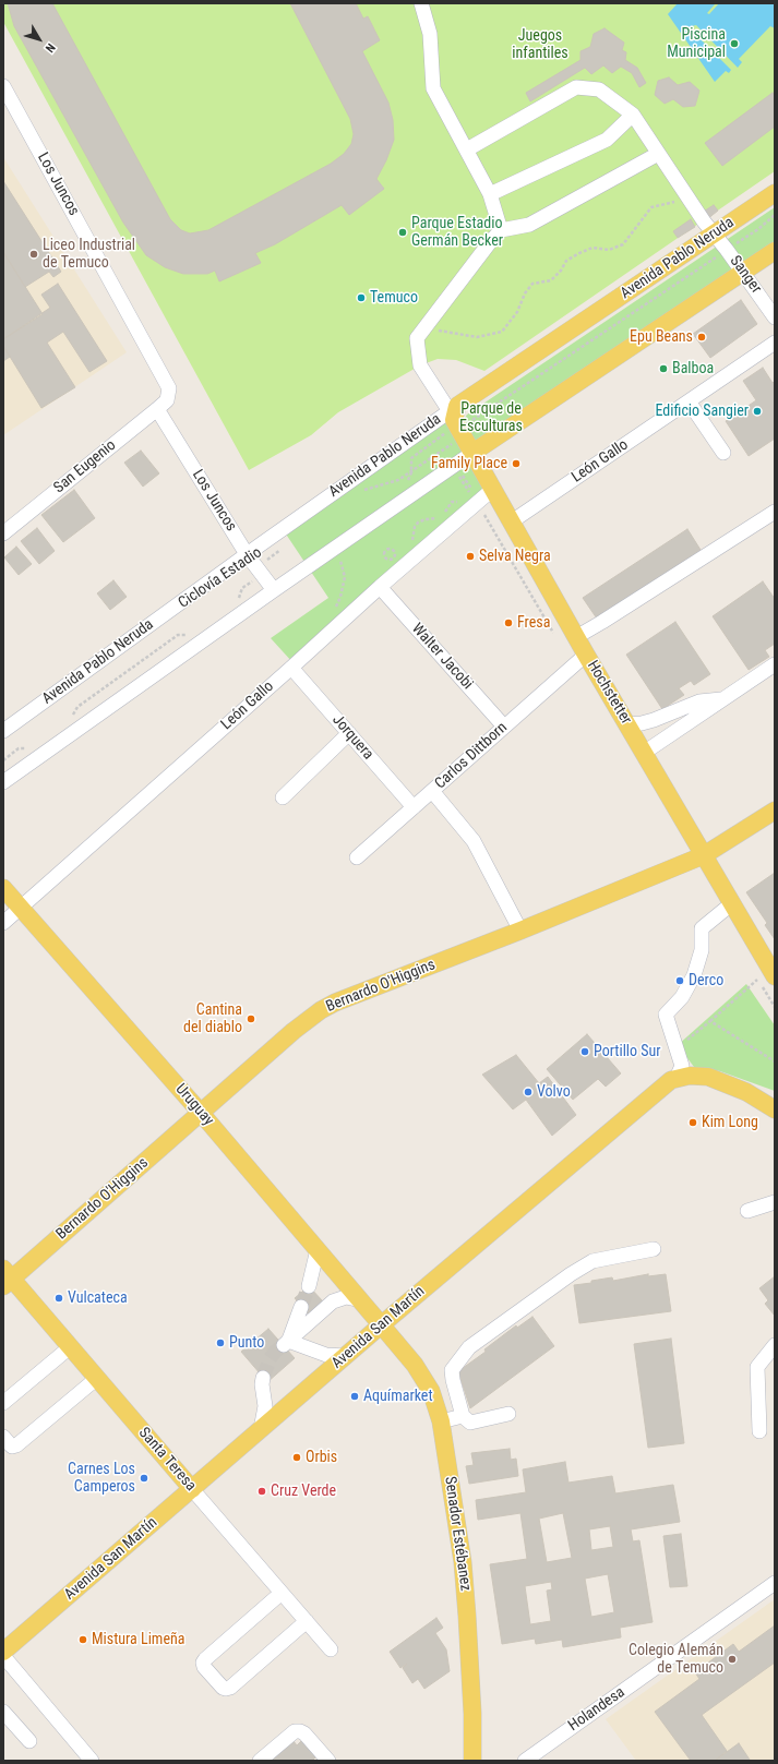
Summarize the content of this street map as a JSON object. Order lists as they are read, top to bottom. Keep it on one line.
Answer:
{"streets":{"main road":["Avenida Pablo Neruda","Hochstetter","Bernardo O'Higgins","Uruguay","Avenida San Martín","Santa Teresa","Senador Estébanez"],"street":["Los Juncos","Sanger","León Gallo","San Eugenio","Walter Jacobi","Jorquera","Carlos Dittborn","Holandesa"],"path":["Ciclovía Estadio"]},"crossings":[["Los Juncos","Avenida Pablo Neruda"],["Los Juncos","San Eugenio"],["Los Juncos","Ciclovía Estadio"],["Avenida Pablo Neruda","Sanger"],["Avenida Pablo Neruda","Hochstetter"],["León Gallo","Walter Jacobi"],["León Gallo","Hochstetter"],["León Gallo","Jorquera"],["León Gallo","Uruguay"],["Walter Jacobi","Carlos Dittborn"],["Hochstetter","Carlos Dittborn"],["Hochstetter","Bernardo O'Higgins"],["Jorquera","Carlos Dittborn"],["Bernardo O'Higgins","Uruguay"],["Bernardo O'Higgins","Santa Teresa"],["Uruguay","Avenida San Martín"],["Uruguay","Senador Estébanez"],["Avenida San Martín","Santa Teresa"],["Avenida San Martín","Senador Estébanez"]],"parks":["Juegos infantiles","Parque de Esculturas"],"places":["Piscina Municipal","Parque Estadio Germán Becker","Liceo Industrial de Temuco","Temuco","Epu Beans","Balboa","Edificio Sangier","Family Place","Selva Negra","Fresa","Derco","Cantina del diablo","Portillo Sur","Volvo","Kim Long","Vulcateca","Punto","Aquímarket","Orbis","Carnes Los Camperos","Cruz Verde","Mistura Limeña","Colegio Alemán de Temuco"],"north":"bottom right"}
